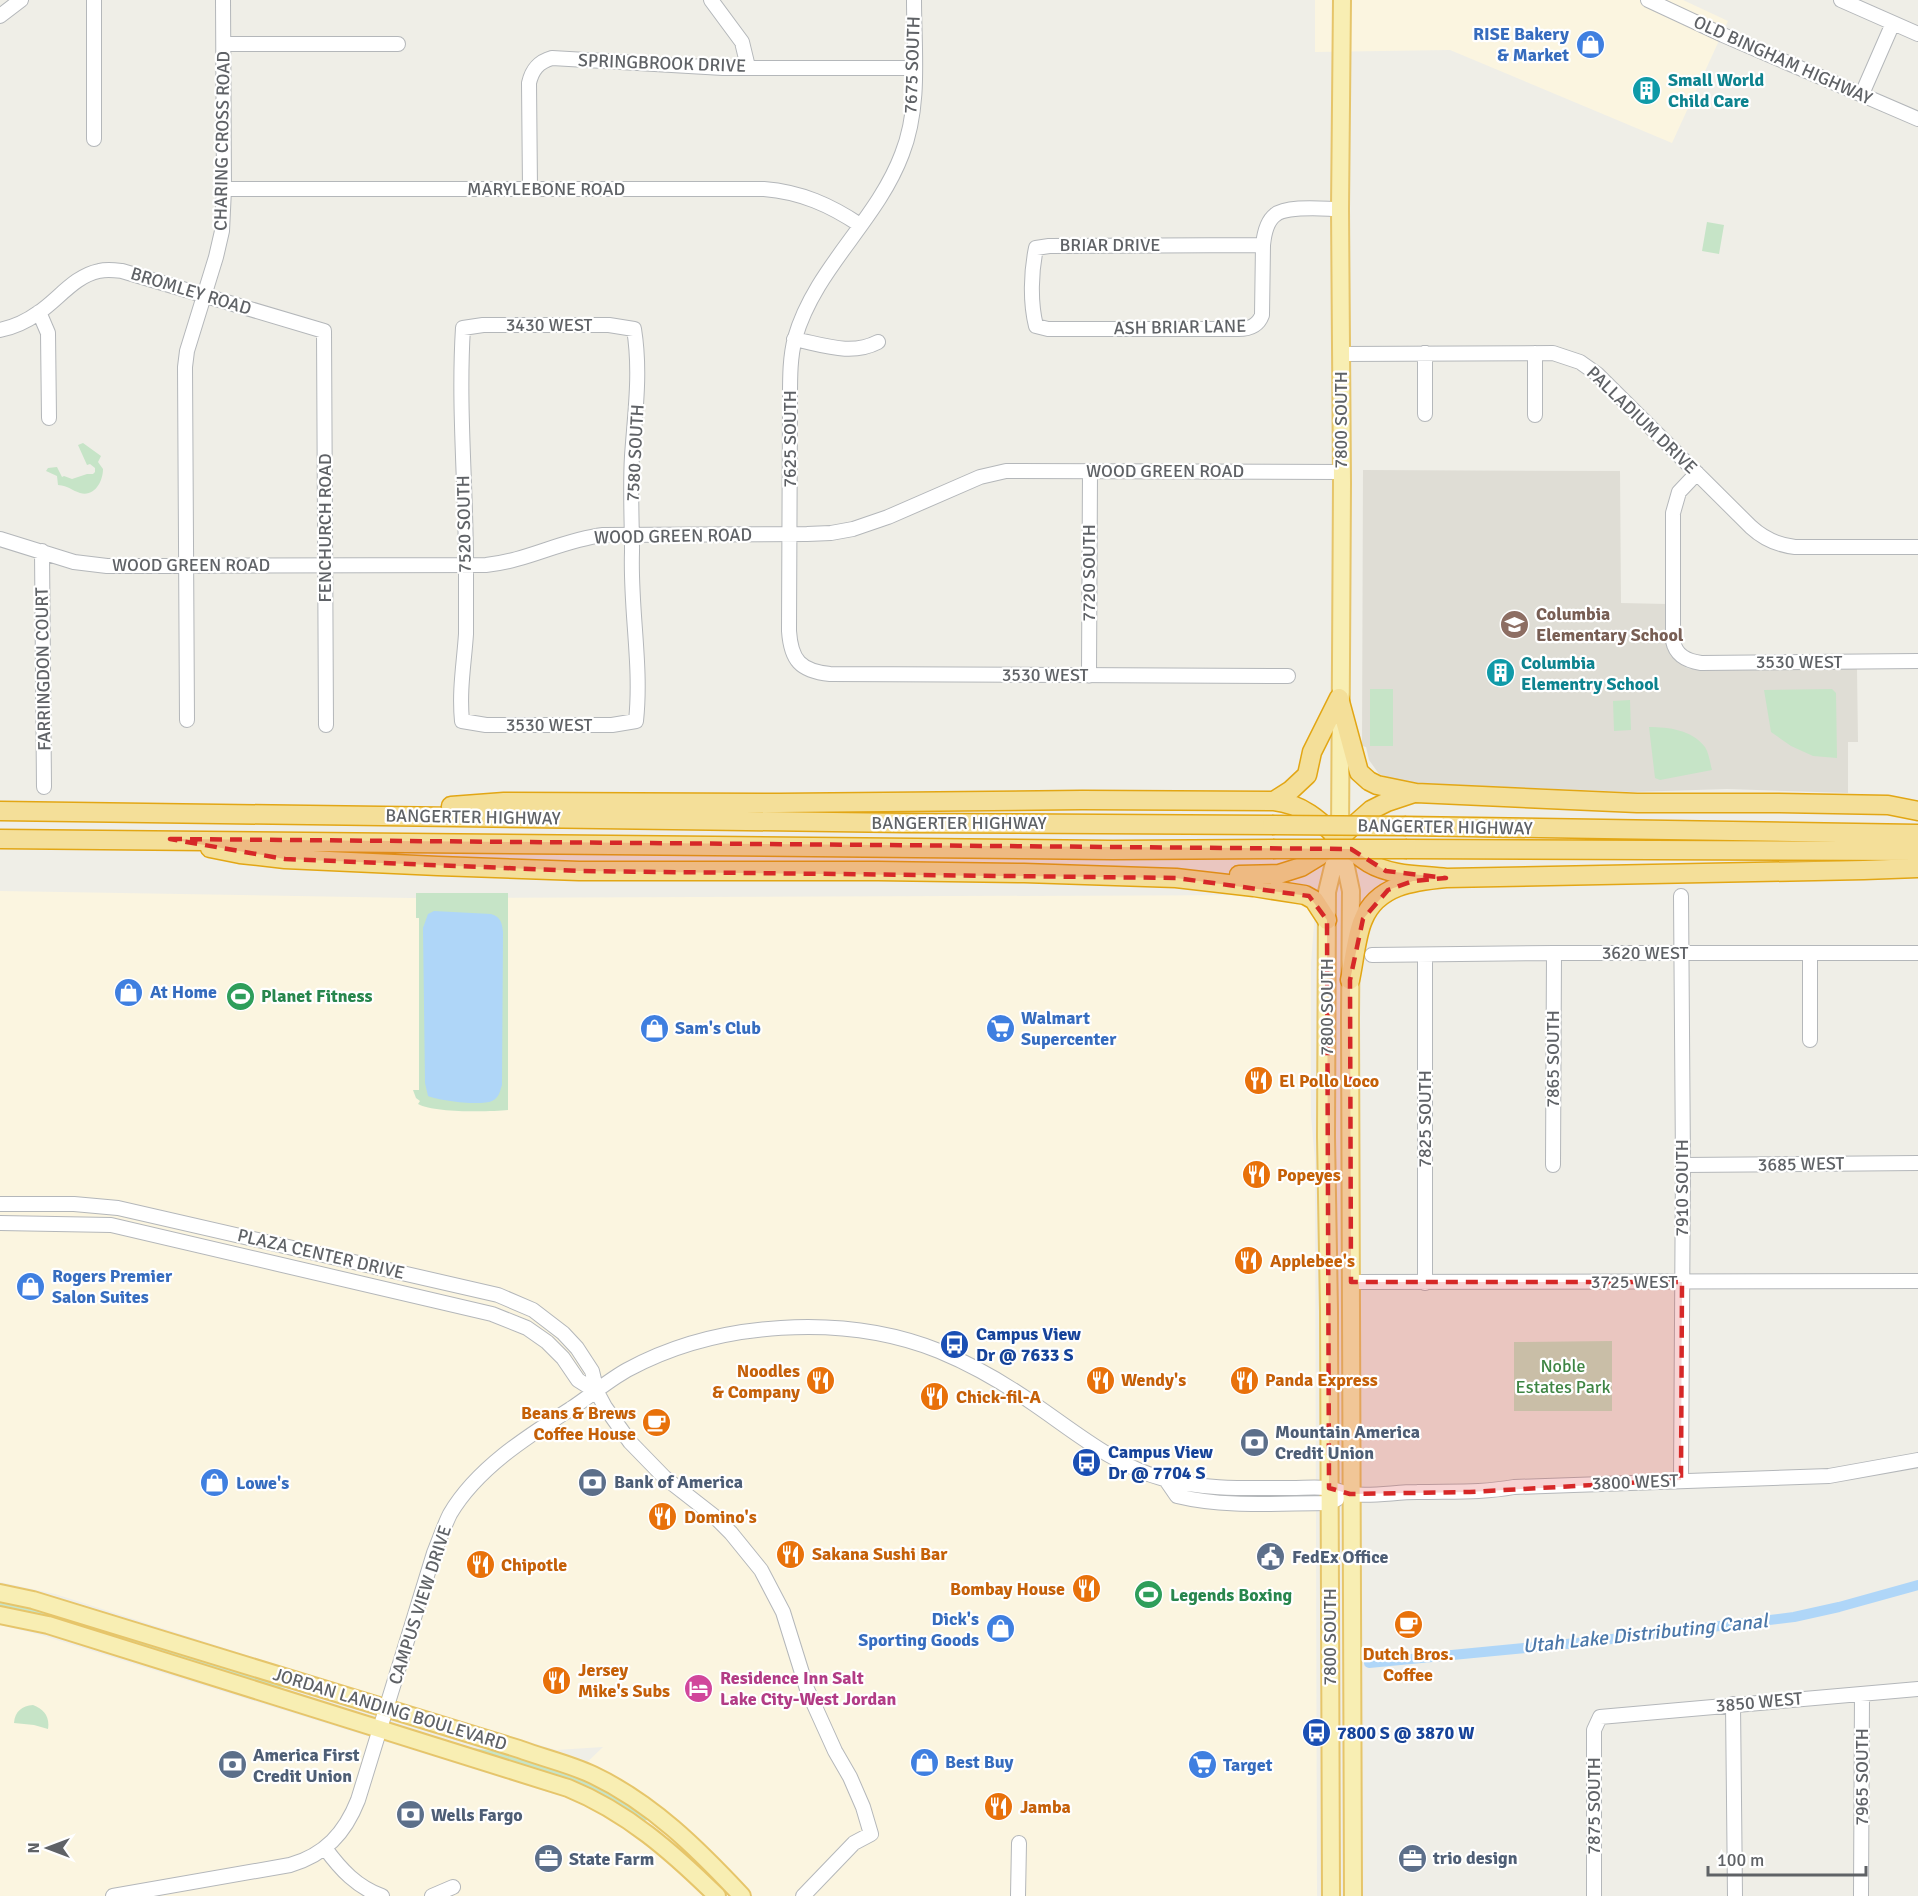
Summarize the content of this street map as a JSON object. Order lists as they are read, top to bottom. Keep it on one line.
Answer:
{"streets":{"highway":["BANGERTER HIGHWAY"],"main road":["7800 SOUTH","JORDAN LANDING BOULEVARD"],"street":["OLD BINGHAM HIGHWAY","SPRINGBROOK DRIVE","7675 SOUTH","CHARING CROSS ROAD","MARYLEBONE ROAD","BRIAR DRIVE","BROMLEY ROAD","3430 WEST","ASH BRIAR LANE","PALLADIUM DRIVE","7625 SOUTH","7580 SOUTH","WOOD GREEN ROAD","7520 SOUTH","FENCHURCH ROAD","7720 SOUTH","3530 WEST","FARRINGDON COURT","3620 WEST","7865 SOUTH","7825 SOUTH","3685 WEST","7910 SOUTH","PLAZA CENTER DRIVE","3725 WEST","3800 WEST","CAMPUS VIEW DRIVE","3850 WEST","7965 SOUTH","7875 SOUTH"]},"crossings":[["SPRINGBROOK DRIVE","7675 SOUTH"],["SPRINGBROOK DRIVE","MARYLEBONE ROAD"],["7675 SOUTH","MARYLEBONE ROAD"],["7675 SOUTH","7625 SOUTH"],["CHARING CROSS ROAD","MARYLEBONE ROAD"],["CHARING CROSS ROAD","BROMLEY ROAD"],["CHARING CROSS ROAD","WOOD GREEN ROAD"],["MARYLEBONE ROAD","7625 SOUTH"],["BRIAR DRIVE","ASH BRIAR LANE"],["BROMLEY ROAD","FENCHURCH ROAD"],["3430 WEST","7580 SOUTH"],["3430 WEST","7520 SOUTH"],["ASH BRIAR LANE","7800 SOUTH"],["7800 SOUTH","PALLADIUM DRIVE"],["7800 SOUTH","WOOD GREEN ROAD"],["7800 SOUTH","3725 WEST"],["7800 SOUTH","3800 WEST"],["7800 SOUTH","CAMPUS VIEW DRIVE"],["PALLADIUM DRIVE","3530 WEST"],["7625 SOUTH","WOOD GREEN ROAD"],["7625 SOUTH","3530 WEST"],["7580 SOUTH","WOOD GREEN ROAD"],["7580 SOUTH","3530 WEST"],["WOOD GREEN ROAD","7520 SOUTH"],["WOOD GREEN ROAD","FENCHURCH ROAD"],["WOOD GREEN ROAD","7720 SOUTH"],["WOOD GREEN ROAD","FARRINGDON COURT"],["7520 SOUTH","3530 WEST"],["7720 SOUTH","3530 WEST"],["3620 WEST","7865 SOUTH"],["3620 WEST","7825 SOUTH"],["3620 WEST","7910 SOUTH"],["7825 SOUTH","3725 WEST"],["3685 WEST","7910 SOUTH"],["7910 SOUTH","3725 WEST"],["7910 SOUTH","3800 WEST"],["PLAZA CENTER DRIVE","CAMPUS VIEW DRIVE"],["3800 WEST","CAMPUS VIEW DRIVE"],["CAMPUS VIEW DRIVE","JORDAN LANDING BOULEVARD"],["3850 WEST","7965 SOUTH"],["3850 WEST","7875 SOUTH"]],"water":["Utah Lake Distributing Canal"],"parks":["Noble Estates Park"],"places":{"shop":["RISE Bakery & Market","At Home","Sam's Club","Rogers Premier Salon Suites","Lowe's","Dick's Sporting Goods","Best Buy"],"building":["Small World Child Care","Columbia Elementry School"],"school or university":["Columbia Elementary School"],"sports":["Planet Fitness","Legends Boxing"],"supermarket":["Walmart Supercenter","Target"],"restaurant":["El Pollo Loco","Popeyes","Applebee's","Wendy's","Panda Express","Noodles & Company","Chick-fil-A","Domino's","Sakana Sushi Bar","Chipotle","Bombay House","Jersey Mike's Subs","Jamba"],"bus stop":["Campus View Dr @ 7633 S","Campus View Dr @ 7704 S","7800 S @ 3870 W"],"cafe":["Beans & Brews Coffee House","Dutch Bros. Coffee"],"bank":["Mountain America Credit Union","Bank of America","America First Credit Union","Wells Fargo"],"public building":["FedEx Office"],"hotel":["Residence Inn Salt Lake City-West Jordan"],"office":["trio design","State Farm"]},"scale_bar":"100 m","north":"left"}
